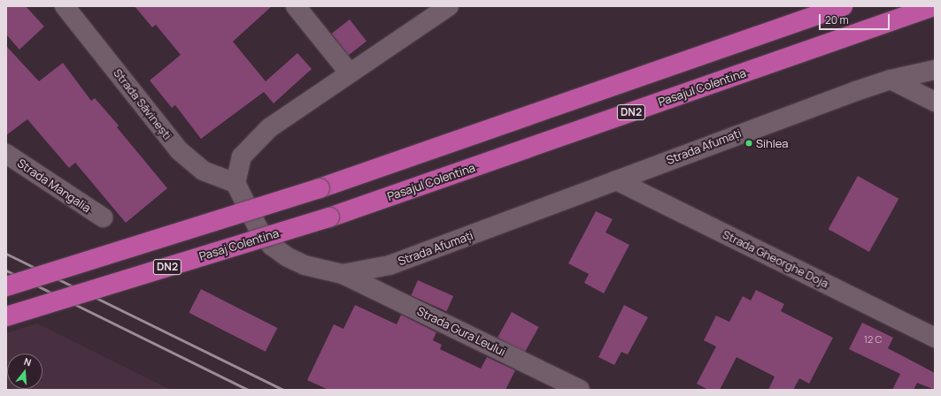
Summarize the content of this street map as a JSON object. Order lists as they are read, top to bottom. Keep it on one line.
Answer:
{"streets":{"highway":["Pasajul Colentina","DN2","Pasaj Colentina"],"street":["Strada Săvinești","Strada Afumați","Strada Mangalia","Strada Gheorghe Doja","Strada Gura Leului"]},"crossings":[["Pasajul Colentina","Pasaj Colentina"],["Strada Săvinești","Strada Afumați"],["Strada Afumați","Strada Gheorghe Doja"],["Strada Afumați","Strada Gura Leului"]],"places":["Sihlea"],"house_numbers":["12 C"],"scale_bar":"20 m","north":"top"}
